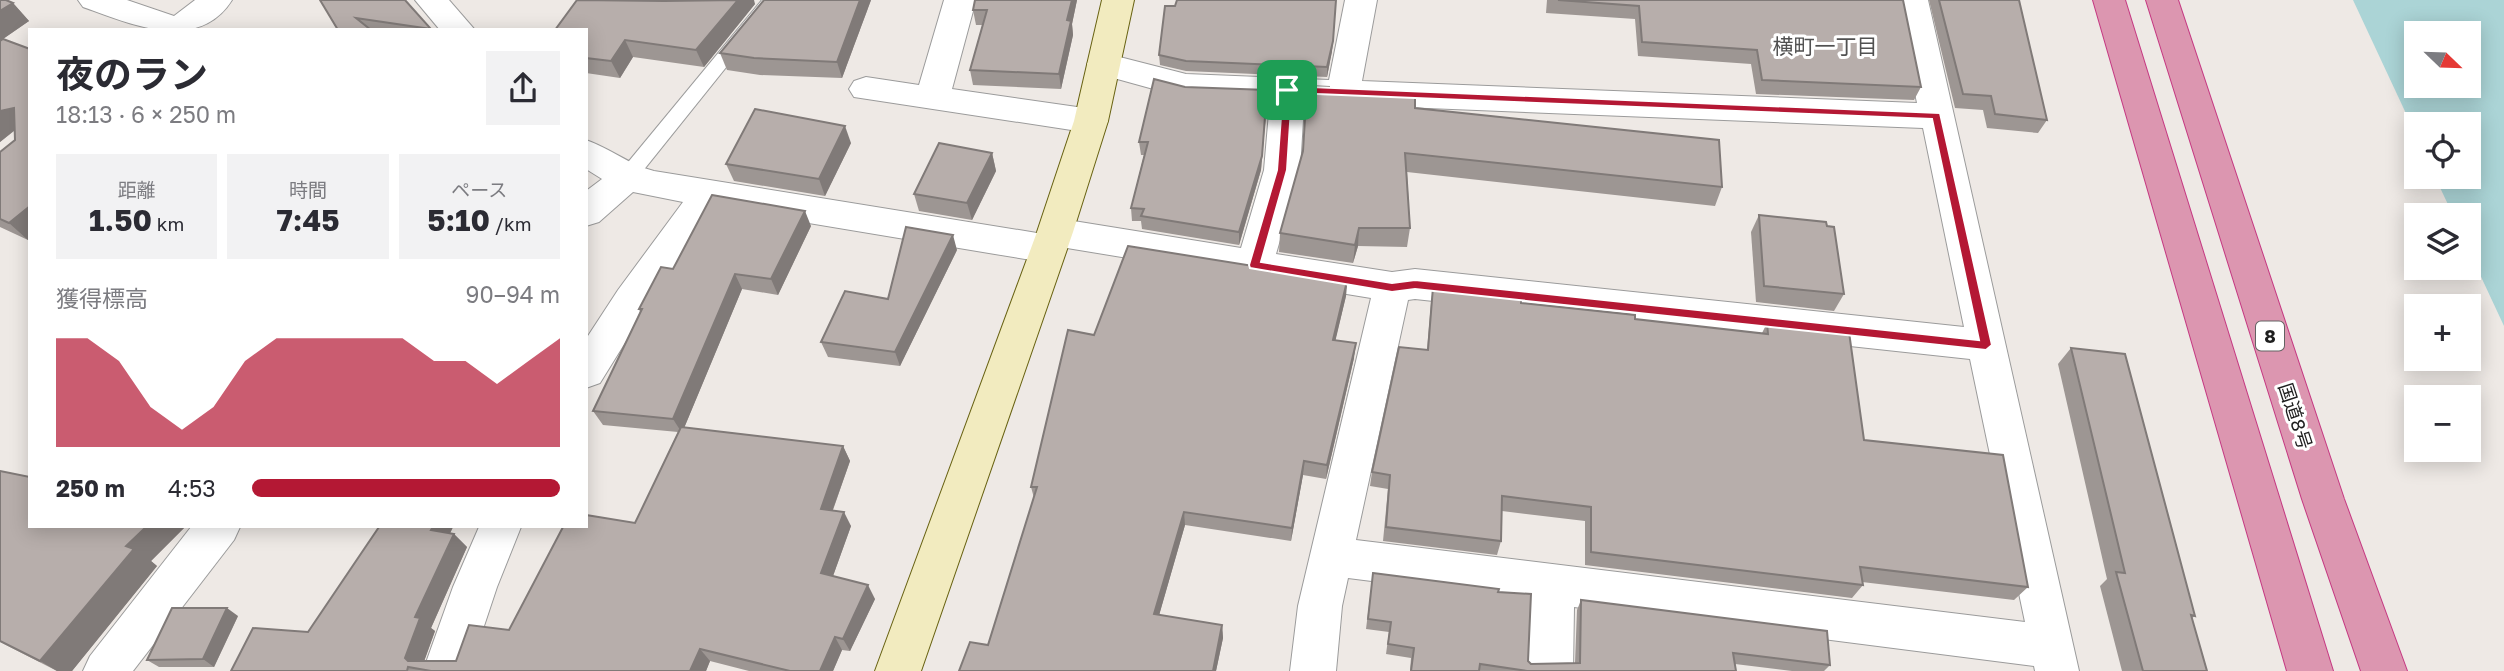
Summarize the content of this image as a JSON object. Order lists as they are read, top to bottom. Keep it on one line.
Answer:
{"streets":{"highway":["8","国道8号"]},"districts":["横町一丁目"],"north":"bottom right","page":{"map_buttons":["+","−"],"heading":["夜のラン","18:13 · 6 × 250 m"],"stats":[["距離","1.50 km"],["時間","7:45"],["ペース","5:10 /km"]],"chart":["獲得標高","90–94 m"],"list":[{"name":"250 m","note":"4:53"}]}}
